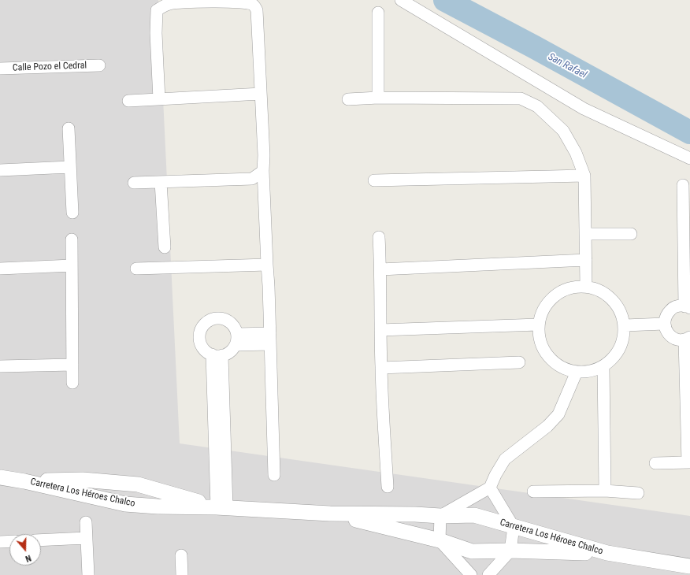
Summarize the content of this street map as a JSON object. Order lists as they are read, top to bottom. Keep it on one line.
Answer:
{"streets":{"street":["Calle Pozo el Cedral","Carretera Los Héroes Chalco"]},"water":["San Rafael"],"north":"bottom"}
